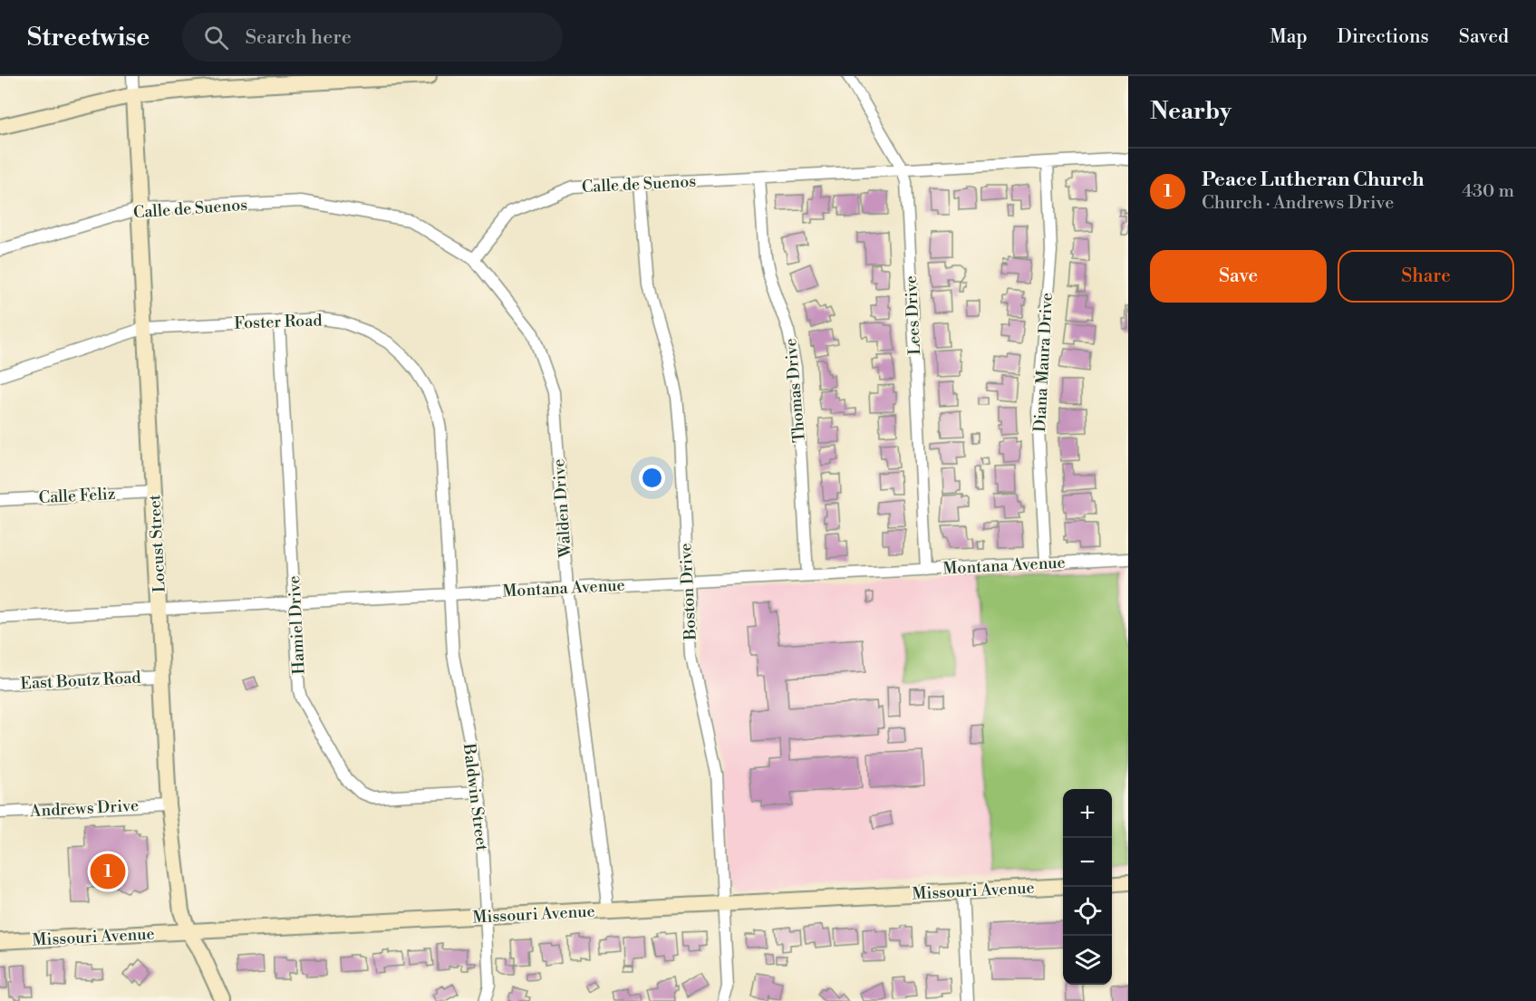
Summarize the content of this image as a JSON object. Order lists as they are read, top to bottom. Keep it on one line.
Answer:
{"streets":{"street":["Calle de Suenos","Lees Drive","Foster Road","Diana Maura Drive","Thomas Drive","Calle Feliz","Walden Drive","Locust Street","Montana Avenue","Boston Drive","Hamiel Drive","East Boutz Road","Baldwin Street","Andrews Drive","Missouri Avenue"]},"crossings":[["Calle de Suenos","Lees Drive"],["Calle de Suenos","Diana Maura Drive"],["Calle de Suenos","Thomas Drive"],["Calle de Suenos","Walden Drive"],["Calle de Suenos","Locust Street"],["Calle de Suenos","Boston Drive"],["Lees Drive","Montana Avenue"],["Foster Road","Locust Street"],["Foster Road","Montana Avenue"],["Foster Road","Hamiel Drive"],["Foster Road","Baldwin Street"],["Diana Maura Drive","Montana Avenue"],["Thomas Drive","Montana Avenue"],["Calle Feliz","Locust Street"],["Walden Drive","Montana Avenue"],["Walden Drive","Missouri Avenue"],["Locust Street","Montana Avenue"],["Locust Street","East Boutz Road"],["Locust Street","Andrews Drive"],["Locust Street","Missouri Avenue"],["Montana Avenue","Boston Drive"],["Montana Avenue","Hamiel Drive"],["Montana Avenue","Baldwin Street"],["Boston Drive","Missouri Avenue"],["Hamiel Drive","Baldwin Street"],["Baldwin Street","Missouri Avenue"]],"page":{"header":"Streetwise","search":"Search here","nav":["Map","Directions","Saved"],"heading":"Nearby","list":[{"mark":"1","name":"Peace Lutheran Church","note":"Church · Andrews Drive","value":"430 m"}],"buttons":["Save","Share"],"map_buttons":["+","−"],"pins":"1"}}
